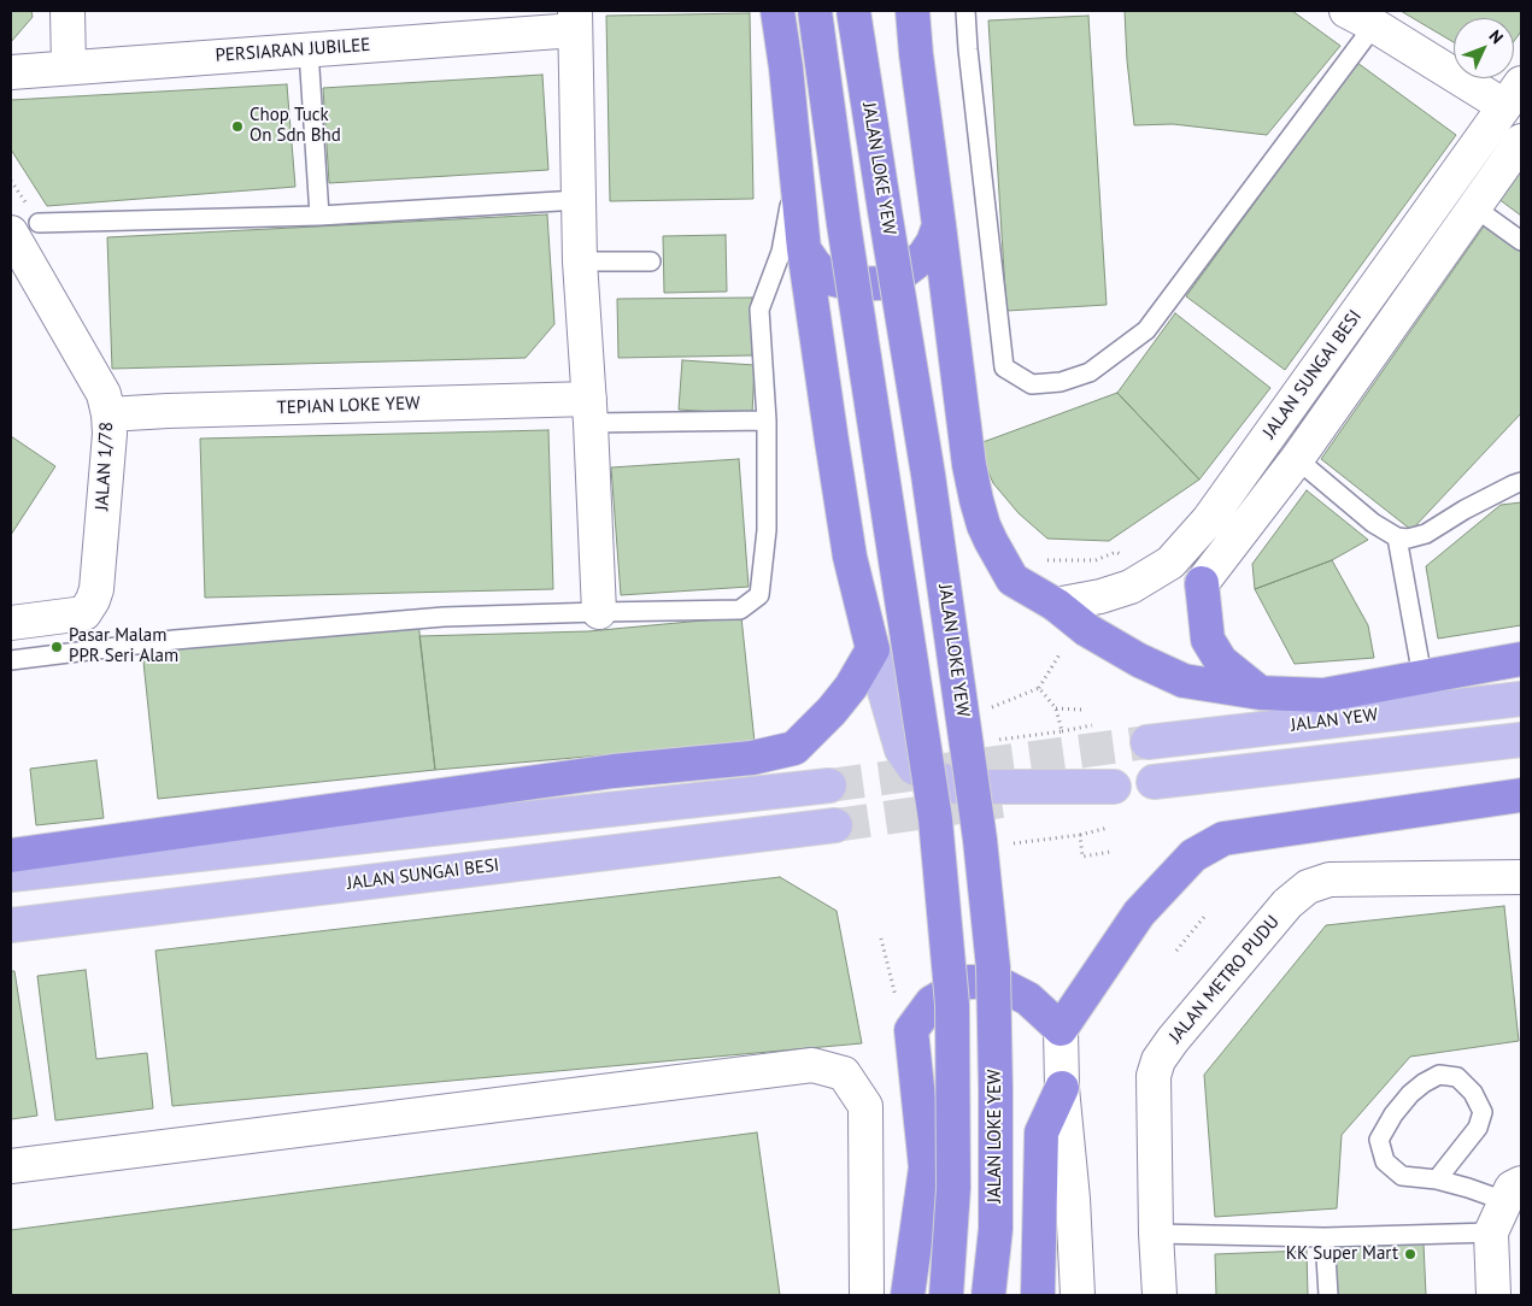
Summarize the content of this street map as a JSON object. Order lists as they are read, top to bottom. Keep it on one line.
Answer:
{"streets":{"highway":["JALAN LOKE YEW"],"main road":["JALAN SUNGAI BESI","JALAN YEW"],"street":["PERSIARAN JUBILEE","TEPIAN LOKE YEW","JALAN 1/78","JALAN METRO PUDU"]},"crossings":[["TEPIAN LOKE YEW","JALAN 1/78"]],"places":["Chop Tuck On Sdn Bhd","Pasar Malam PPR Seri Alam","KK Super Mart"],"north":"top right"}
